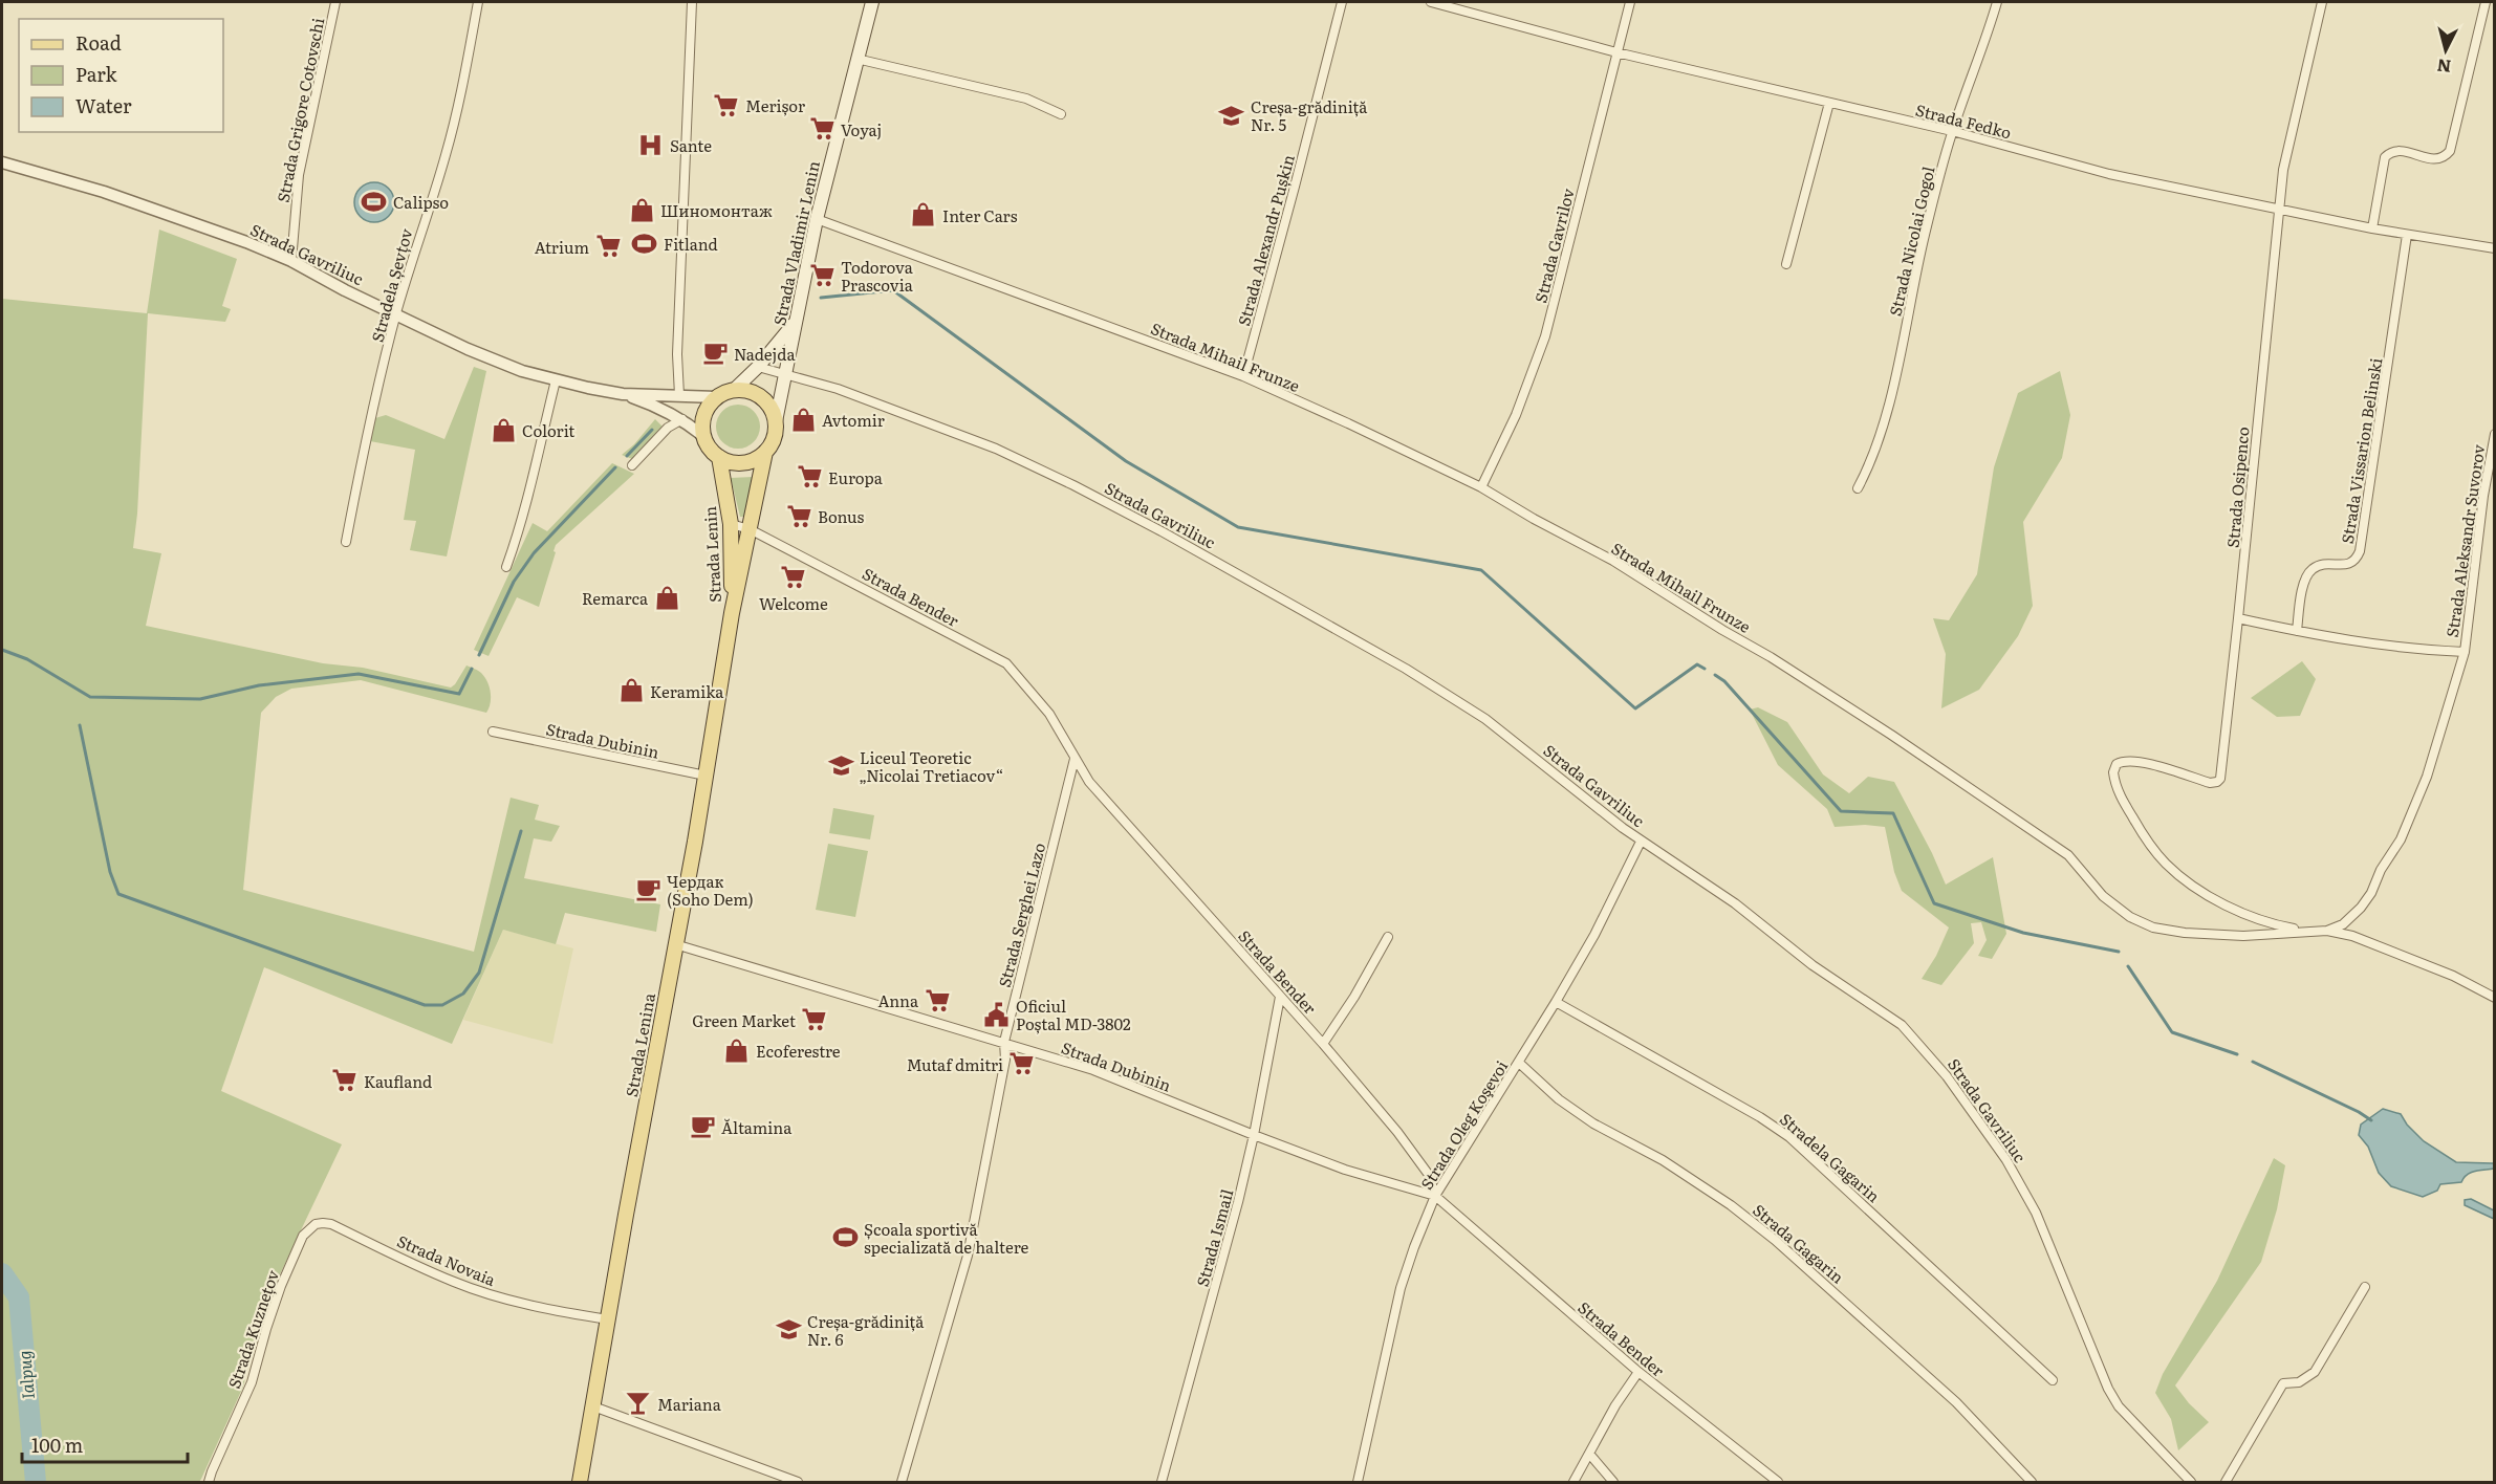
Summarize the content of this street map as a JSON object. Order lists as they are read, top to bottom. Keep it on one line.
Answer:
{"streets":{"main road":["Strada Vladimir Lenin","Strada Lenin","Strada Lenina"],"street":["Strada Grigore Cotovschi","Strada Fedko","Strada Alexandr Pușkin","Strada Nicolai Gogol","Strada Gavrilov","Strada Gavriliuc","Stradela Șevțov","Strada Mihail Frunze","Strada Vissarion Belinski","Strada Osipenco","Strada Aleksandr Suvorov","Strada Bender","Strada Dubinin","Strada Serghei Lazo","Strada Oleg Koşevoi","Stradela Gagarin","Strada Ismail","Strada Gagarin","Strada Novaia","Strada Kuznețov"]},"crossings":[["Strada Grigore Cotovschi","Strada Gavriliuc"],["Strada Fedko","Strada Nicolai Gogol"],["Strada Fedko","Strada Gavrilov"],["Strada Fedko","Strada Vissarion Belinski"],["Strada Fedko","Strada Osipenco"],["Strada Alexandr Pușkin","Strada Mihail Frunze"],["Strada Vladimir Lenin","Strada Gavriliuc"],["Strada Vladimir Lenin","Strada Mihail Frunze"],["Strada Vladimir Lenin","Strada Lenin"],["Strada Gavrilov","Strada Mihail Frunze"],["Strada Gavriliuc","Stradela Șevțov"],["Strada Gavriliuc","Strada Lenin"],["Strada Gavriliuc","Strada Oleg Koşevoi"],["Strada Mihail Frunze","Strada Osipenco"],["Strada Mihail Frunze","Strada Aleksandr Suvorov"],["Strada Vissarion Belinski","Strada Aleksandr Suvorov"],["Strada Osipenco","Strada Aleksandr Suvorov"],["Strada Lenin","Strada Bender"],["Strada Lenin","Strada Lenina"],["Strada Bender","Strada Dubinin"],["Strada Bender","Strada Serghei Lazo"],["Strada Bender","Strada Oleg Koşevoi"],["Strada Bender","Strada Ismail"],["Strada Dubinin","Strada Serghei Lazo"],["Strada Dubinin","Strada Lenina"],["Strada Dubinin","Strada Oleg Koşevoi"],["Strada Dubinin","Strada Ismail"],["Strada Lenina","Strada Novaia"],["Strada Oleg Koşevoi","Stradela Gagarin"],["Strada Oleg Koşevoi","Strada Gagarin"],["Strada Novaia","Strada Kuznețov"]],"water":["Ialpug"],"places":{"supermarket":["Merișor","Voyaj","Atrium","Todorova Prascovia","Europa","Bonus","Welcome","Anna","Green Market","Mutaf dmitri","Kaufland"],"school or university":["Creșa-grădiniță Nr. 5","Liceul Teoretic „Nicolai Tretiacov“","Creșa-grădiniță Nr. 6"],"hospital":["Sante"],"sports":["Calipso","Fitland","Școala sportivă specializată de haltere"],"shop":["Шиномонтаж","Inter Cars","Avtomir","Colorit","Remarca","Keramika","Ecoferestre"],"cafe":["Nadejda","Чердак (Soho Dem)","Ăltamina"],"public building":["Oficiul Poștal MD-3802"],"bar":["Mariana"]},"legend":["Road","Park","Water"],"scale_bar":"100 m","north":"bottom"}
